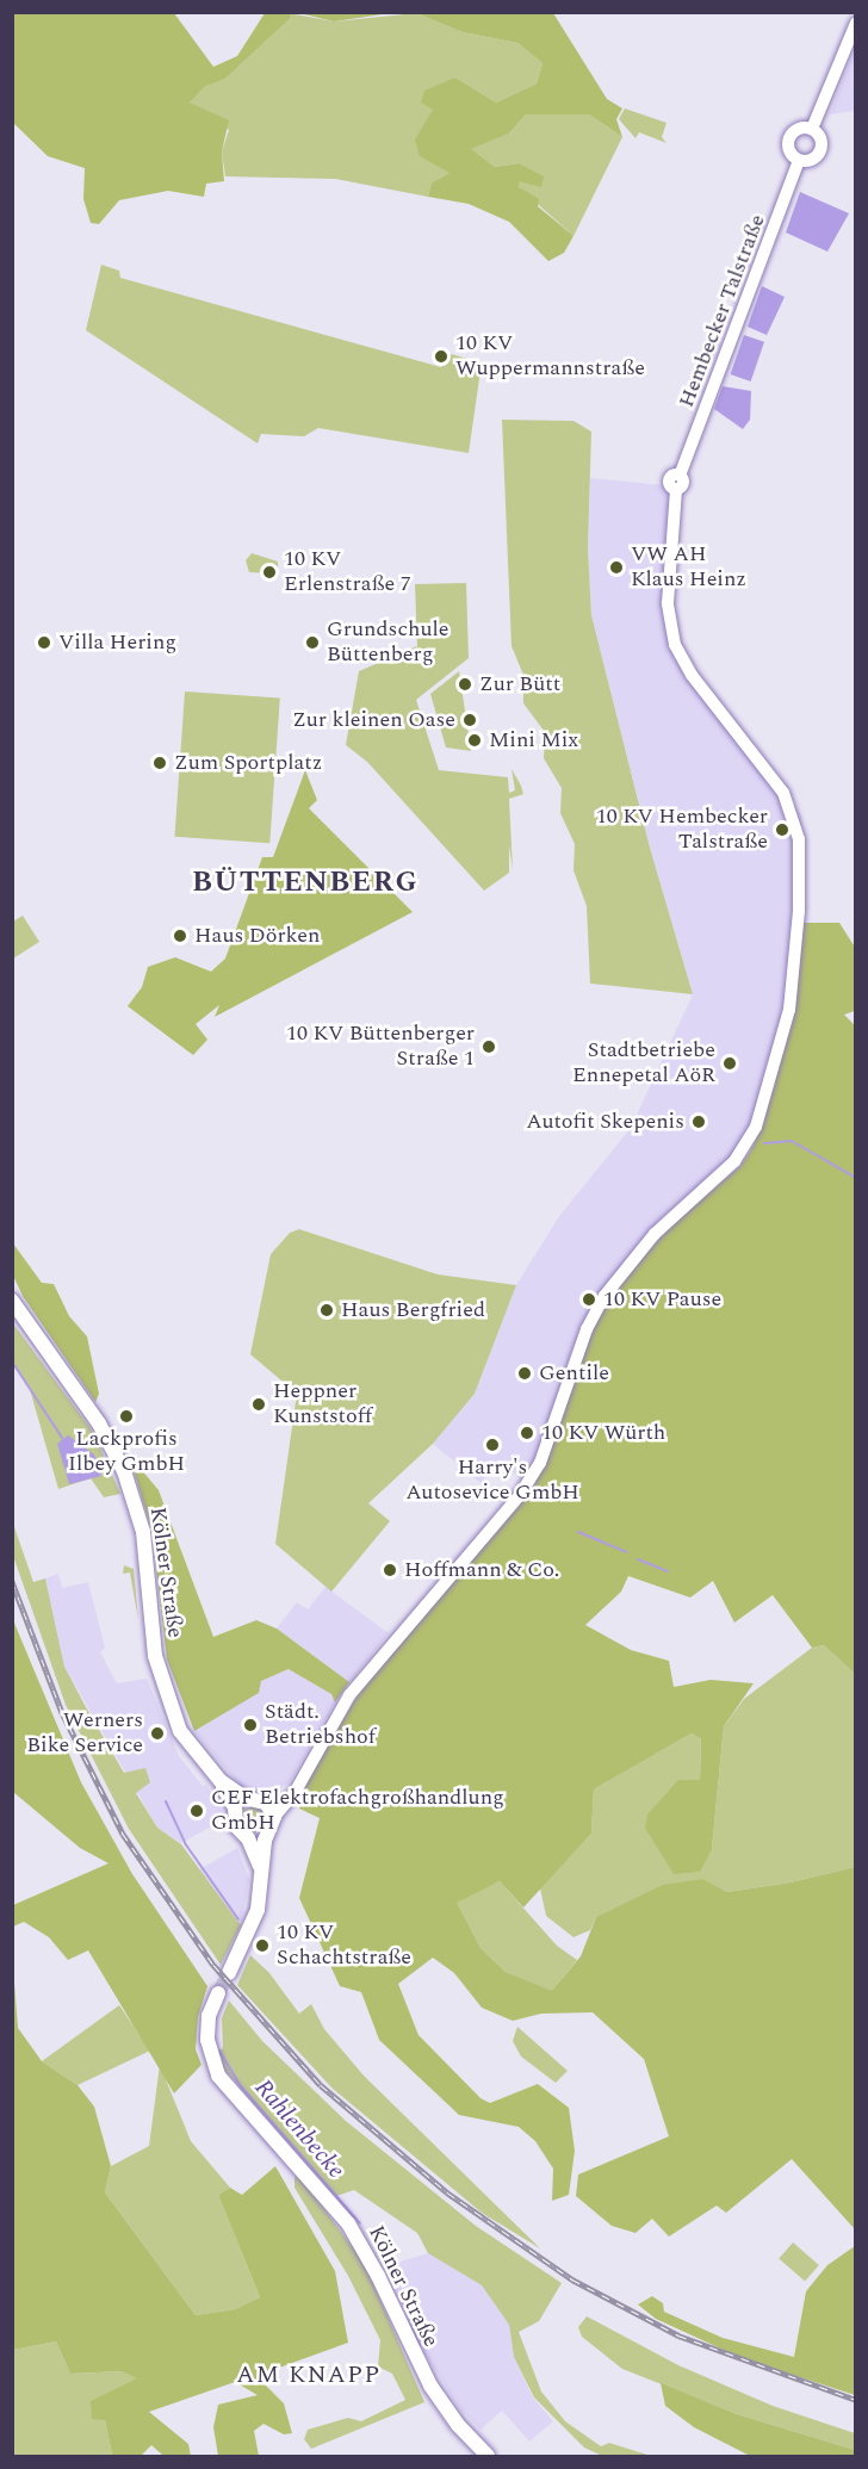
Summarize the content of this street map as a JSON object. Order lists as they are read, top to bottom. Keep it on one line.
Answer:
{"streets":{"main road":["Kölner Straße"],"street":["Hembecker Talstraße"]},"crossings":[["Hembecker Talstraße","Kölner Straße"]],"districts":["BÜTTENBERG","AM KNAPP"],"water":["Rahlenbecke"],"places":["10 KV Wuppermannstraße","VW AH Klaus Heinz","10 KV Erlenstraße 7","Villa Hering","Grundschule Büttenberg","Zur Bütt","Zur kleinen Oase","Mini Mix","Zum Sportplatz","10 KV Hembecker Talstraße","Haus Dörken","10 KV Büttenberger Straße 1","Stadtbetriebe Ennepetal AöR","Autofit Skepenis","10 KV Pause","Haus Bergfried","Gentile","Heppner Kunststoff","Lackprofis Ilbey GmbH","10 KV Würth","Harry's Autosevice GmbH","Hoffmann & Co.","Städt. Betriebshof","Werners Bike Service","CEF Elektrofachgroßhandlung GmbH","10 KV Schachtstraße"]}
